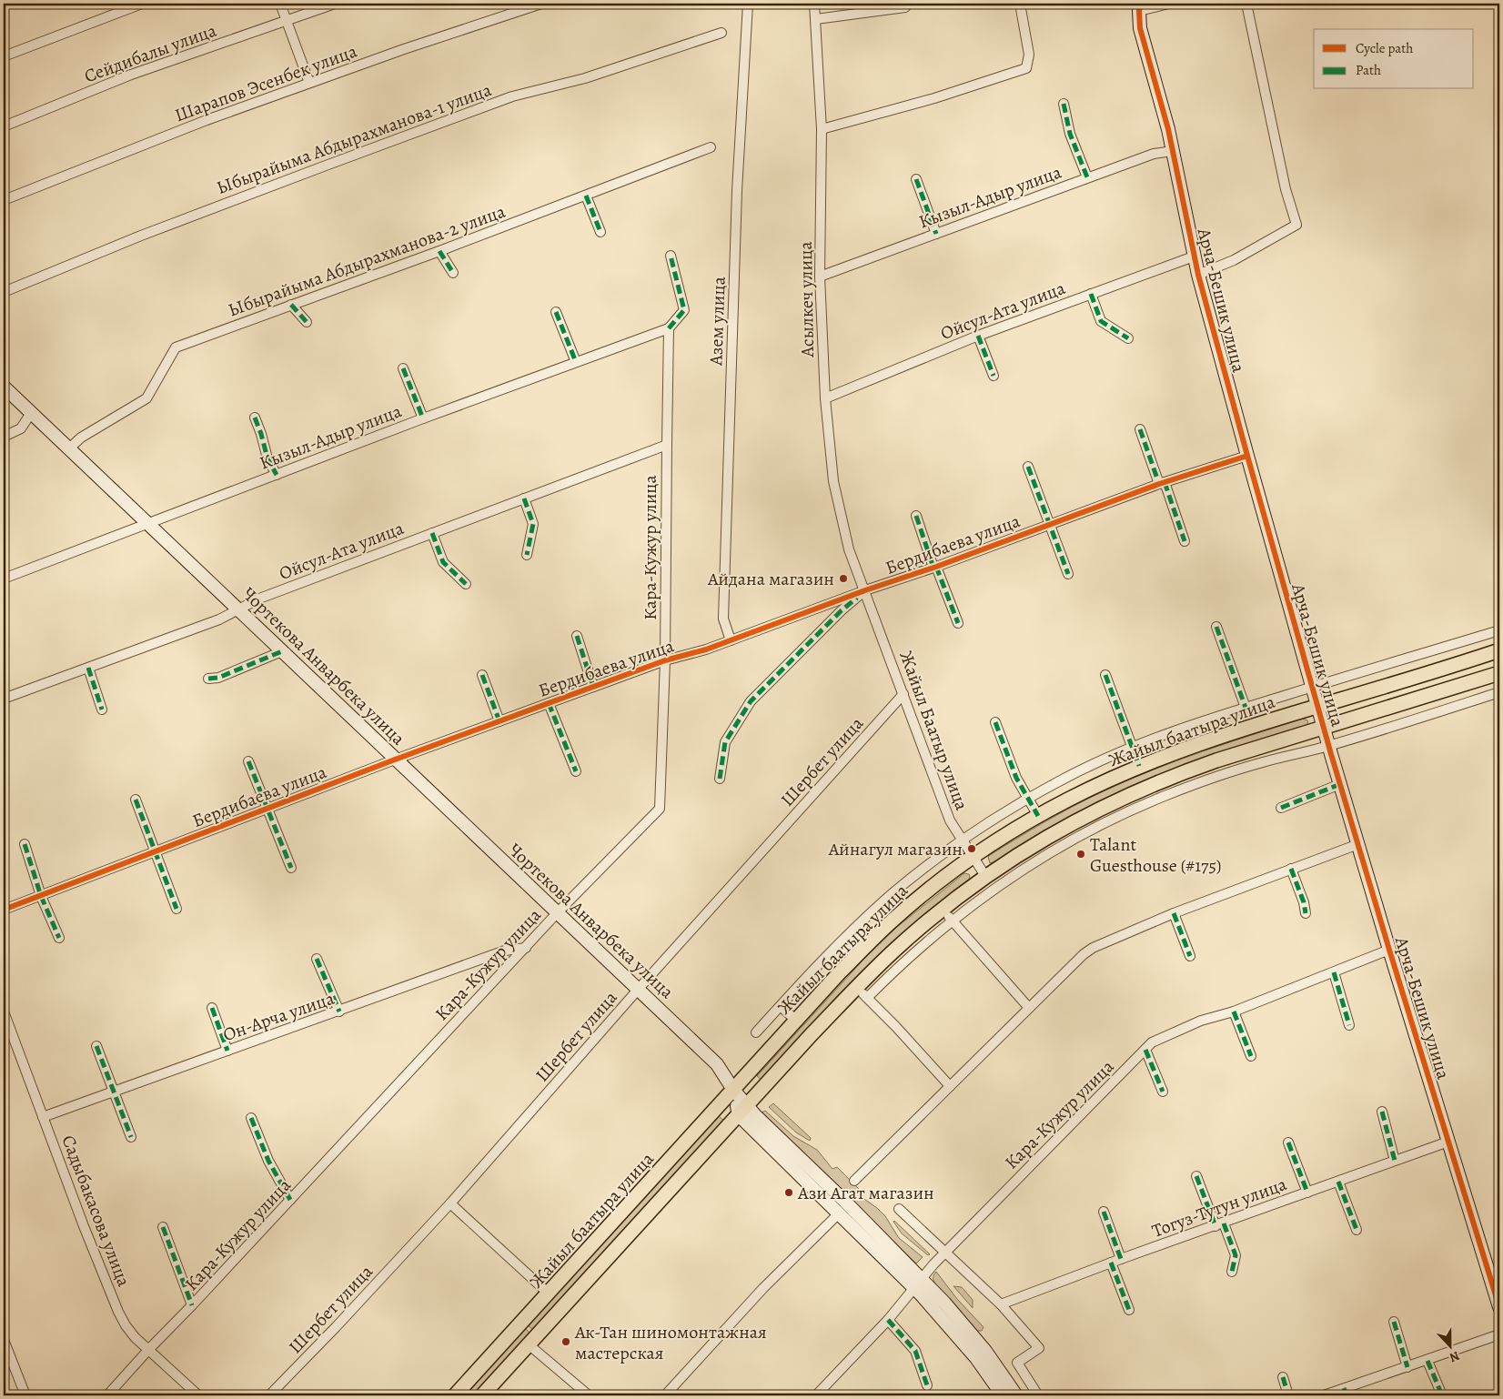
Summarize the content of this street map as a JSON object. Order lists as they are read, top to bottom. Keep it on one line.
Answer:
{"streets":{"main road":["Жайыл баатыра улица"],"street":["Сейдибалы улица","Шарапов Эсенбек улица","Ыбырайыма Абдырахманова-1 улица","Кызыл-Адыр улица","Ыбырайыма Абдырахманова-2 улица","Асылкеч улица","Арча-Бешик улица","Ойсул-Ата улица","Азем улица","Бердибаева улица","Кара-Кужур улица","Чортекова Анварбека улица","Жайыл Баатыр улица","Шербет улица","Он-Арча улица","Тогуз-Тутун улица","Садыбакасова улица"]},"crossings":[["Кызыл-Адыр улица","Асылкеч улица"],["Кызыл-Адыр улица","Арча-Бешик улица"],["Кызыл-Адыр улица","Кара-Кужур улица"],["Кызыл-Адыр улица","Чортекова Анварбека улица"],["Ыбырайыма Абдырахманова-2 улица","Чортекова Анварбека улица"],["Асылкеч улица","Ойсул-Ата улица"],["Асылкеч улица","Бердибаева улица"],["Асылкеч улица","Жайыл Баатыр улица"],["Арча-Бешик улица","Ойсул-Ата улица"],["Арча-Бешик улица","Бердибаева улица"],["Арча-Бешик улица","Кара-Кужур улица"],["Арча-Бешик улица","Жайыл баатыра улица"],["Арча-Бешик улица","Тогуз-Тутун улица"],["Ойсул-Ата улица","Кара-Кужур улица"],["Ойсул-Ата улица","Чортекова Анварбека улица"],["Азем улица","Бердибаева улица"],["Бердибаева улица","Кара-Кужур улица"],["Бердибаева улица","Чортекова Анварбека улица"],["Бердибаева улица","Жайыл Баатыр улица"],["Кара-Кужур улица","Чортекова Анварбека улица"],["Кара-Кужур улица","Он-Арча улица"],["Кара-Кужур улица","Садыбакасова улица"],["Чортекова Анварбека улица","Жайыл баатыра улица"],["Чортекова Анварбека улица","Шербет улица"],["Жайыл Баатыр улица","Жайыл баатыра улица"],["Жайыл Баатыр улица","Шербет улица"],["Он-Арча улица","Садыбакасова улица"]],"places":["Айдана магазин","Айнагул магазин","Talant Guesthouse (#175)","Ази Агат магазин","Ак-Тан шиномонтажная мастерская"],"legend":["Cycle path","Path"],"north":"bottom"}
